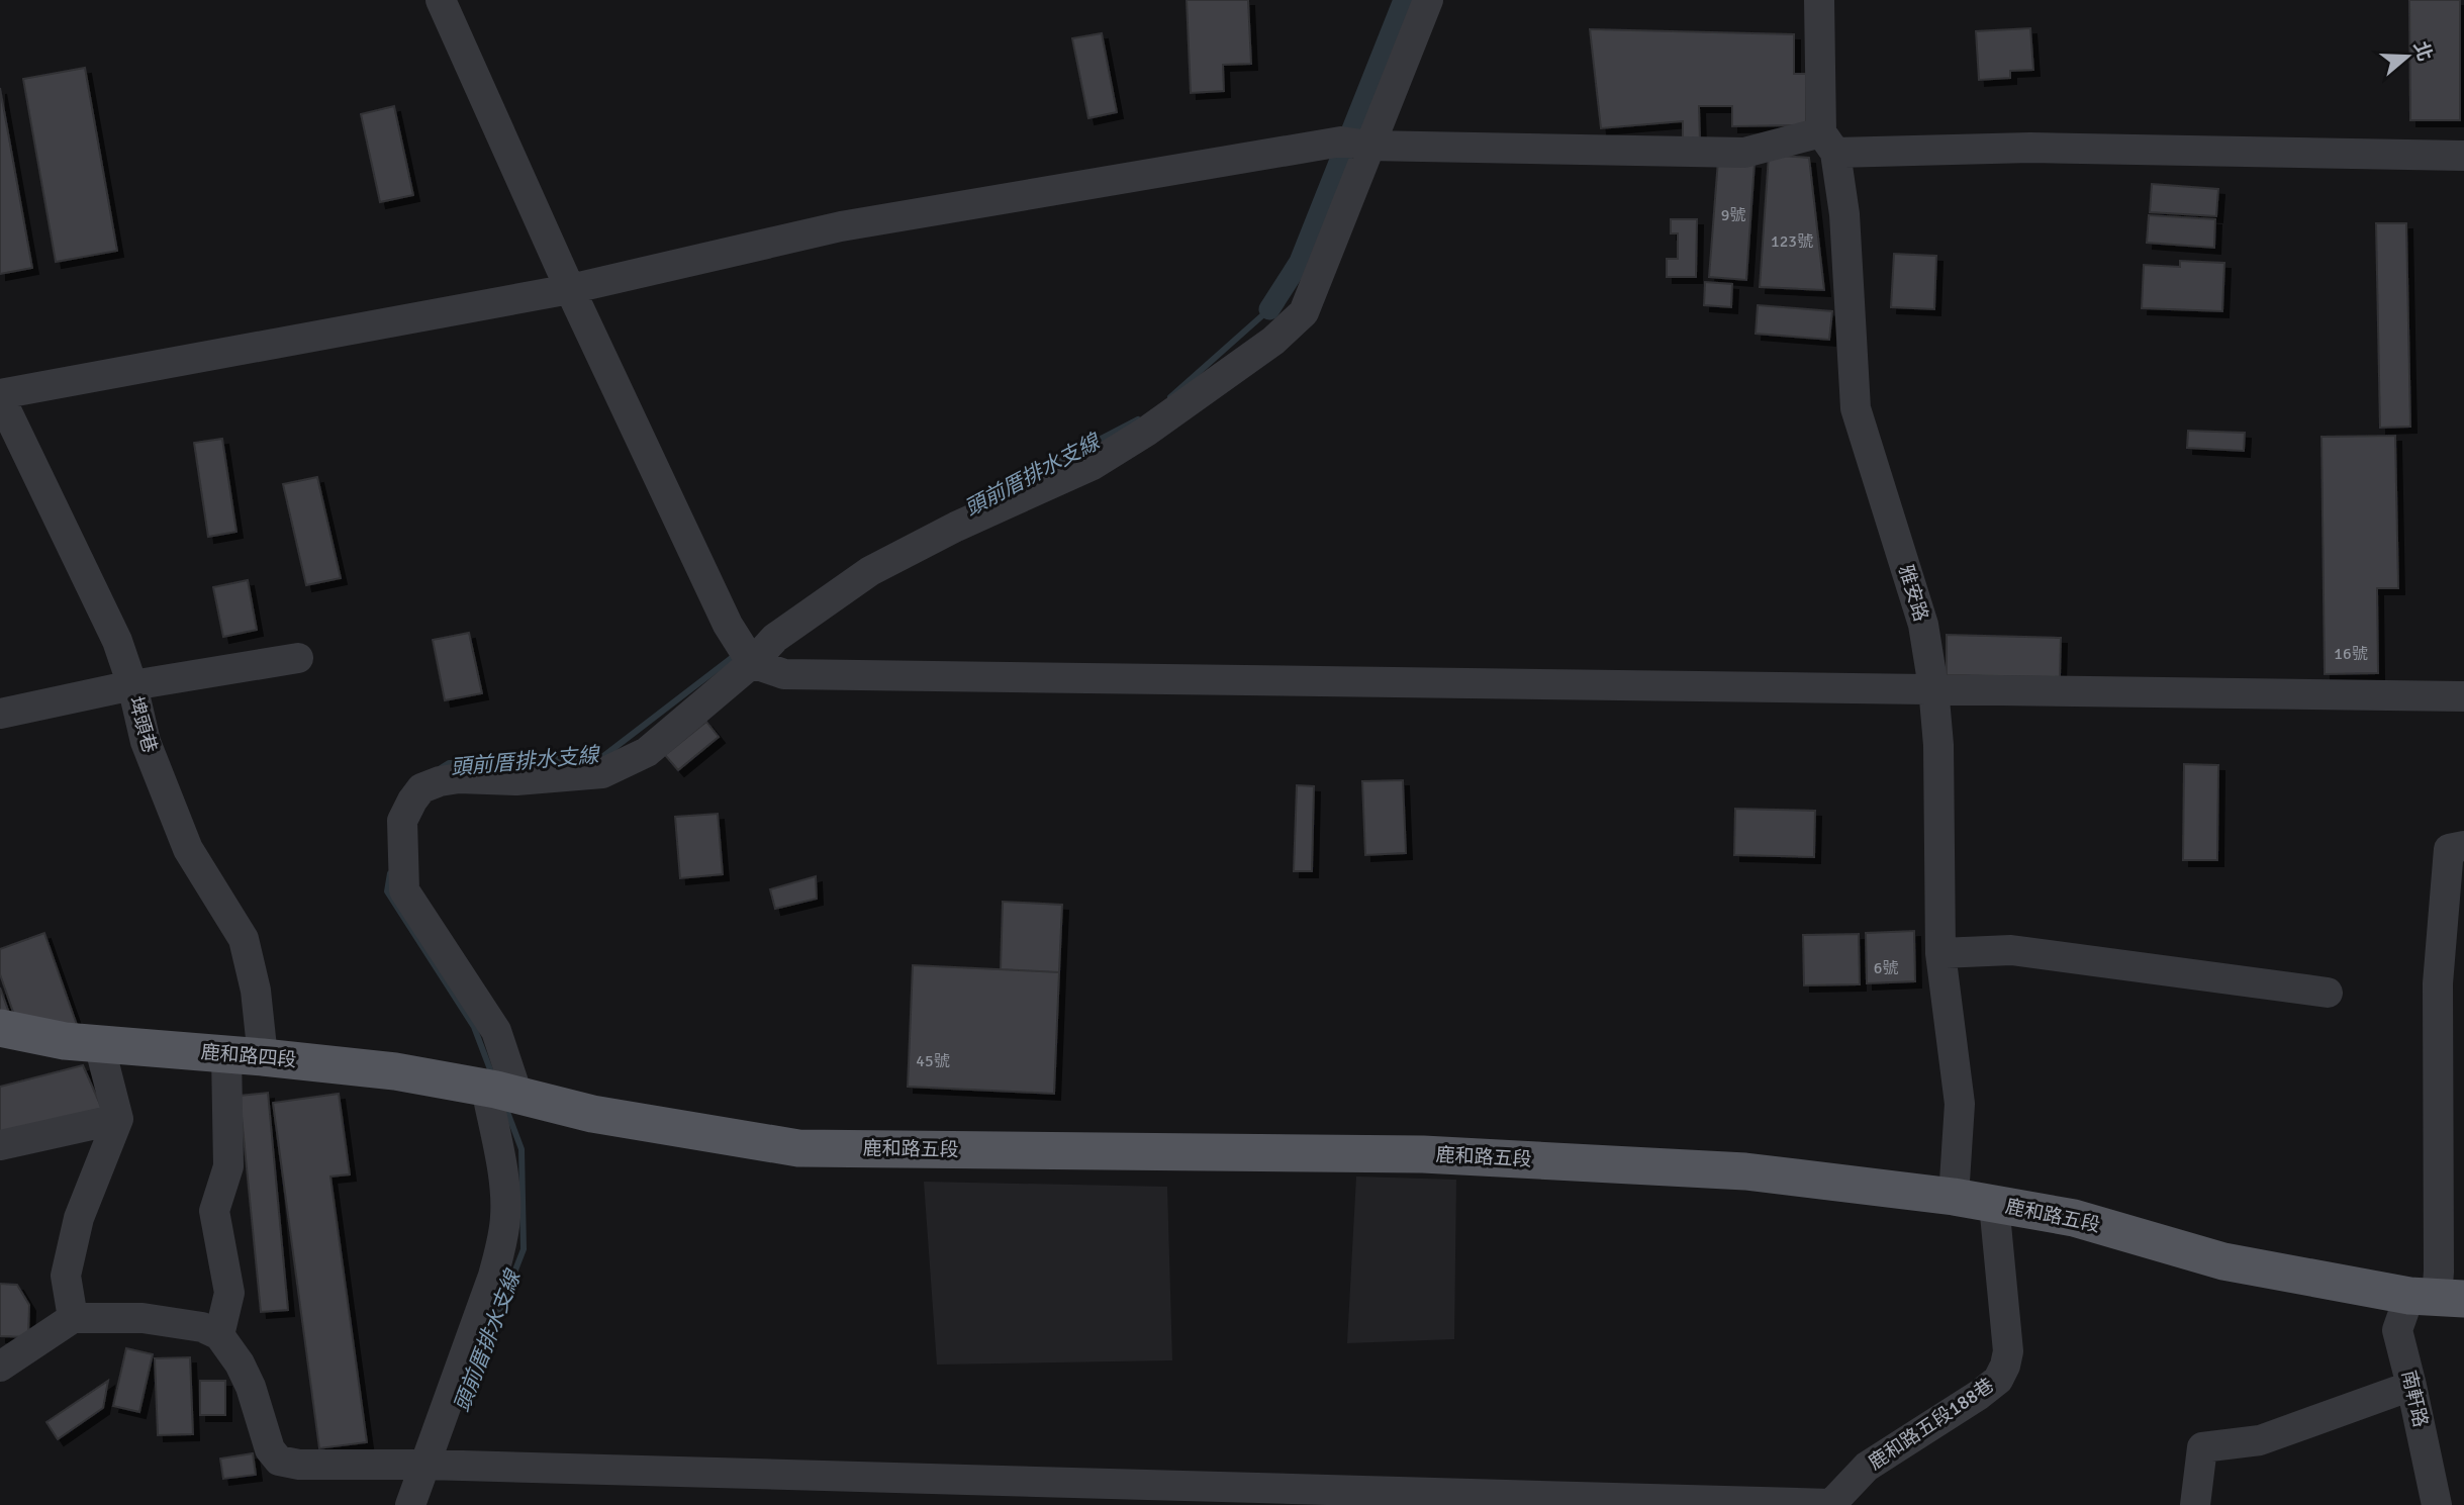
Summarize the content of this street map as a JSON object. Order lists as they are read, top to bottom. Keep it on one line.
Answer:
{"streets":{"main road":["鹿和路四段","鹿和路五段"],"street":["雅安路","埤頭巷","南軒路","鹿和路五段188巷"]},"crossings":[["雅安路","鹿和路五段"],["埤頭巷","鹿和路四段"],["鹿和路四段","鹿和路五段"],["鹿和路五段","南軒路"],["鹿和路五段","鹿和路五段188巷"]],"water":["頭前厝排水支線"],"house_numbers":["9號","123號","16號","6號","45號"],"north":"right"}
